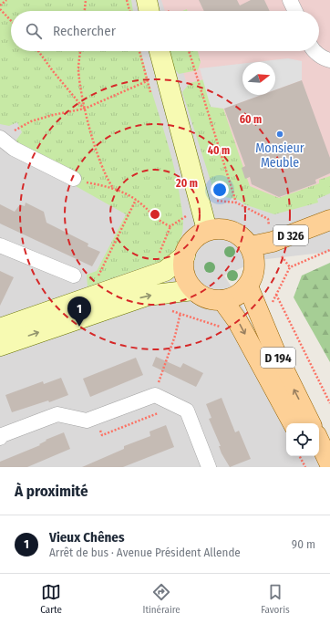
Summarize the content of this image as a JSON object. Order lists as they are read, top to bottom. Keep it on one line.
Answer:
{"streets":{"main road":["D 326","D 194"]},"crossings":[["D 326","D 194"]],"places":["Monsieur Meuble"],"north":"right","page":{"search":"Rechercher","pins":"1","heading":"À proximité","list":[{"mark":"1","name":"Vieux Chênes","note":"Arrêt de bus · Avenue Président Allende","value":"90 m"}],"nav":["Carte","Itinéraire","Favoris"]},"rings":["60 m","40 m","20 m"]}
